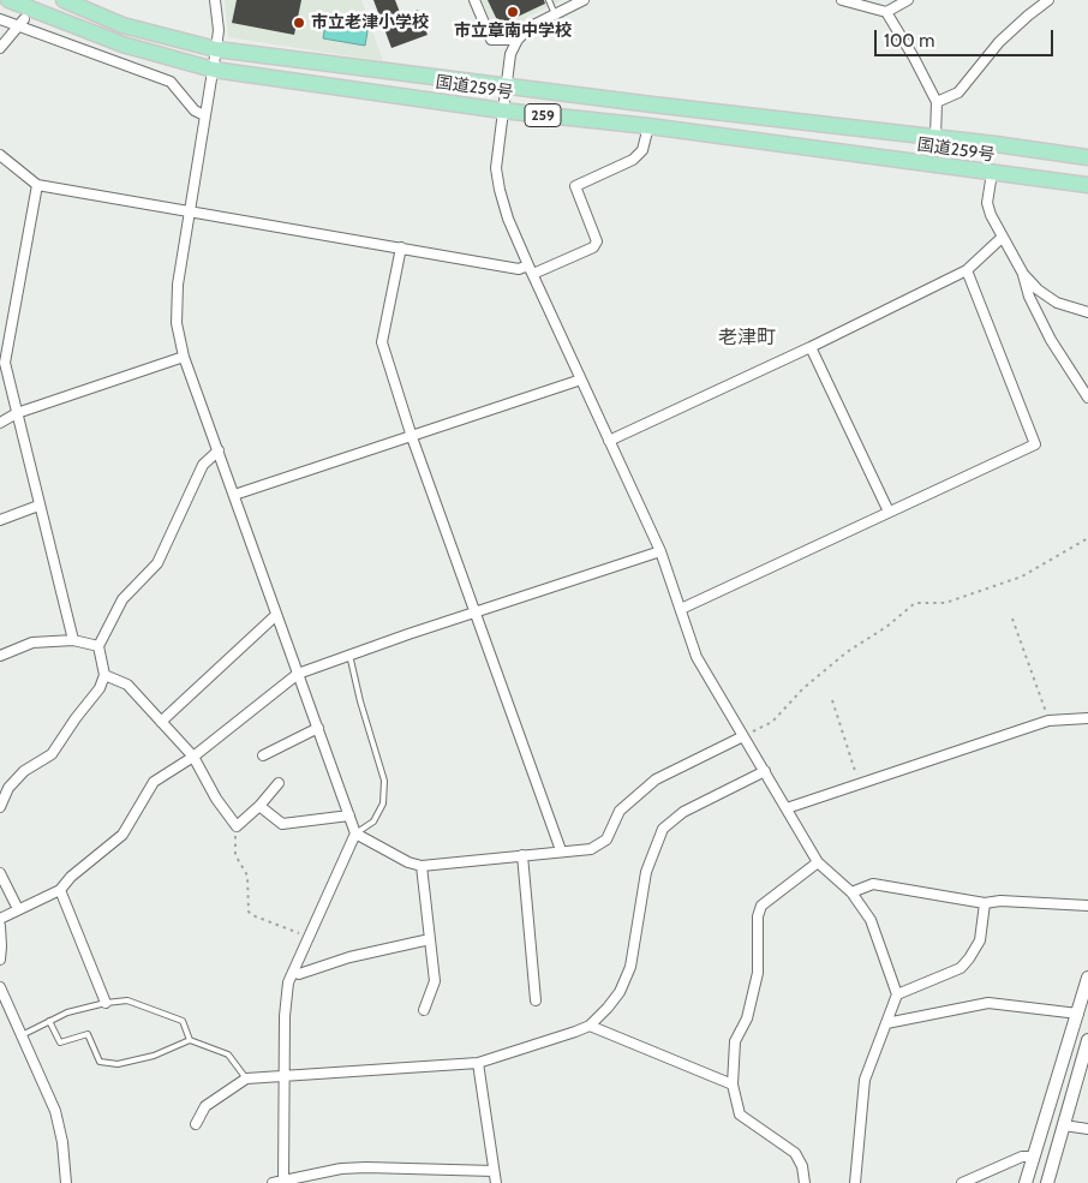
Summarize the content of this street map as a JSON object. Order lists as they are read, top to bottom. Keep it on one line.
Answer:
{"streets":{"highway":["国道259号","259"]},"districts":["老津町"],"places":["市立章南中学校","市立老津小学校"],"scale_bar":"100 m"}
